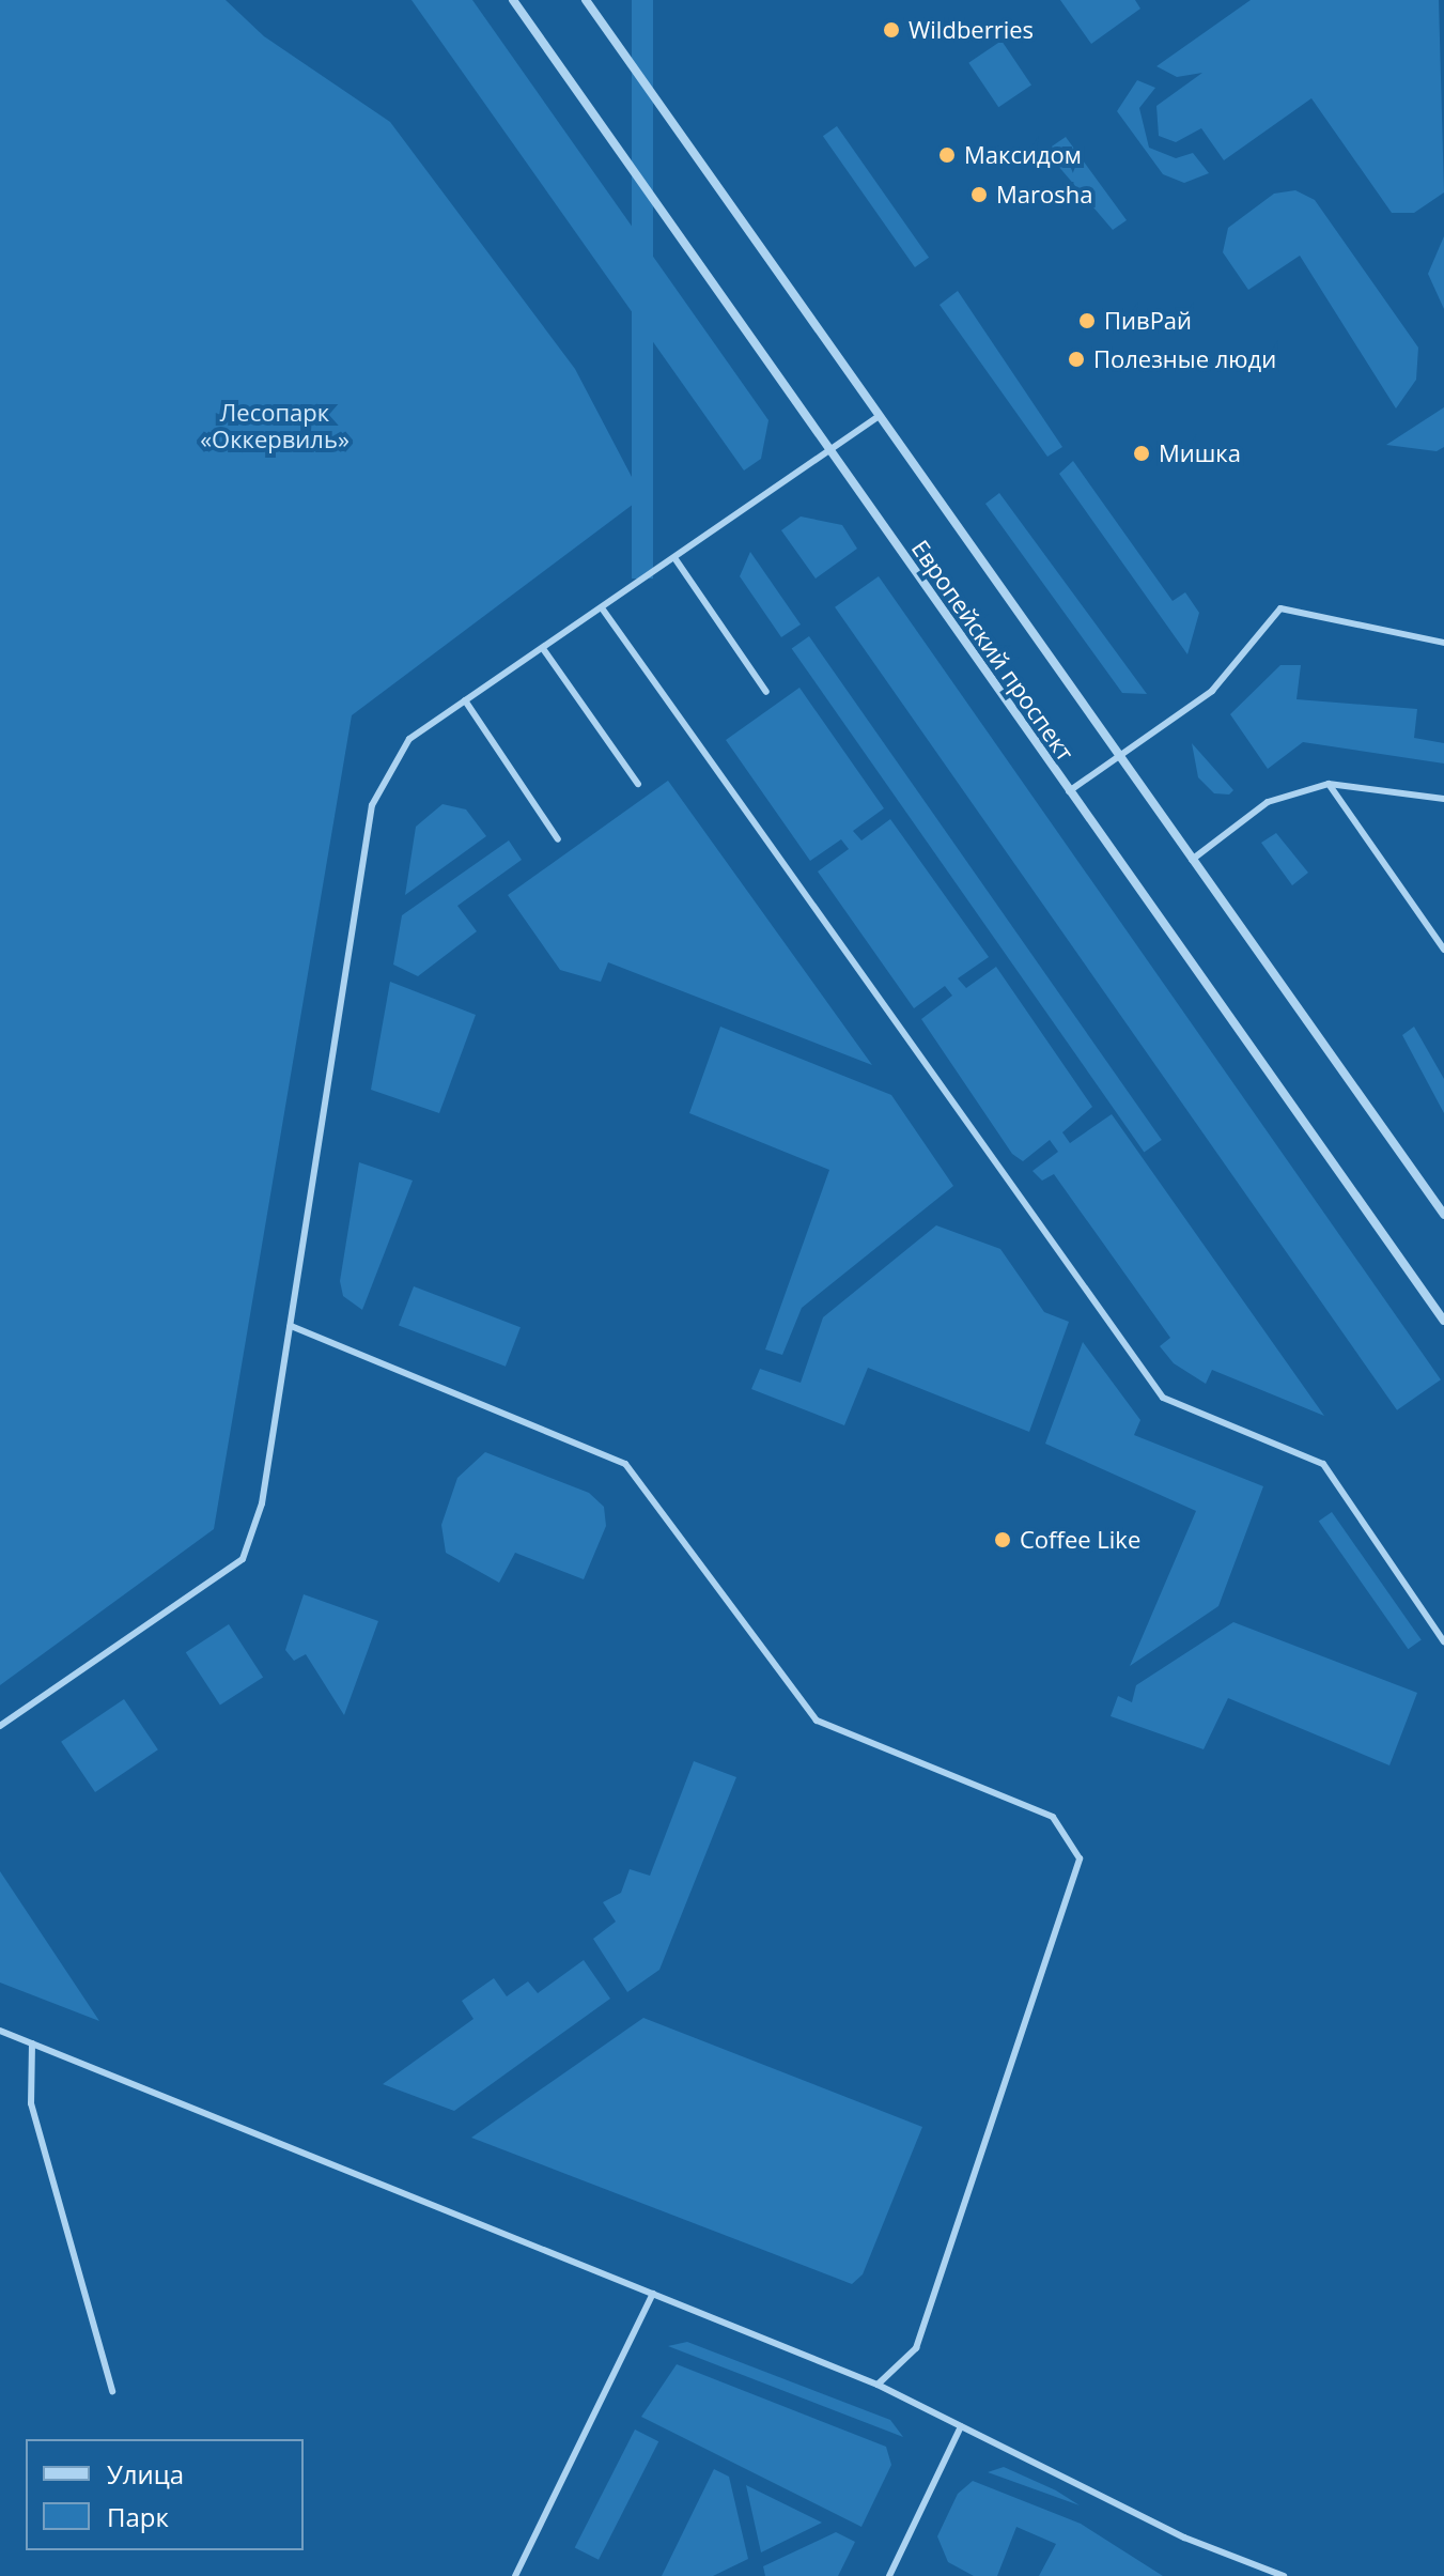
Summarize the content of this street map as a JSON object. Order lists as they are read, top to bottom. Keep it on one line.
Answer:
{"streets":{"street":["Европейский проспект"]},"parks":["Лесопарк «Оккервиль»"],"places":["Wildberries","Максидом","Marosha","ПивРай","Полезные люди","Мишка","Coffee Like"],"legend":["Улица","Парк"]}
